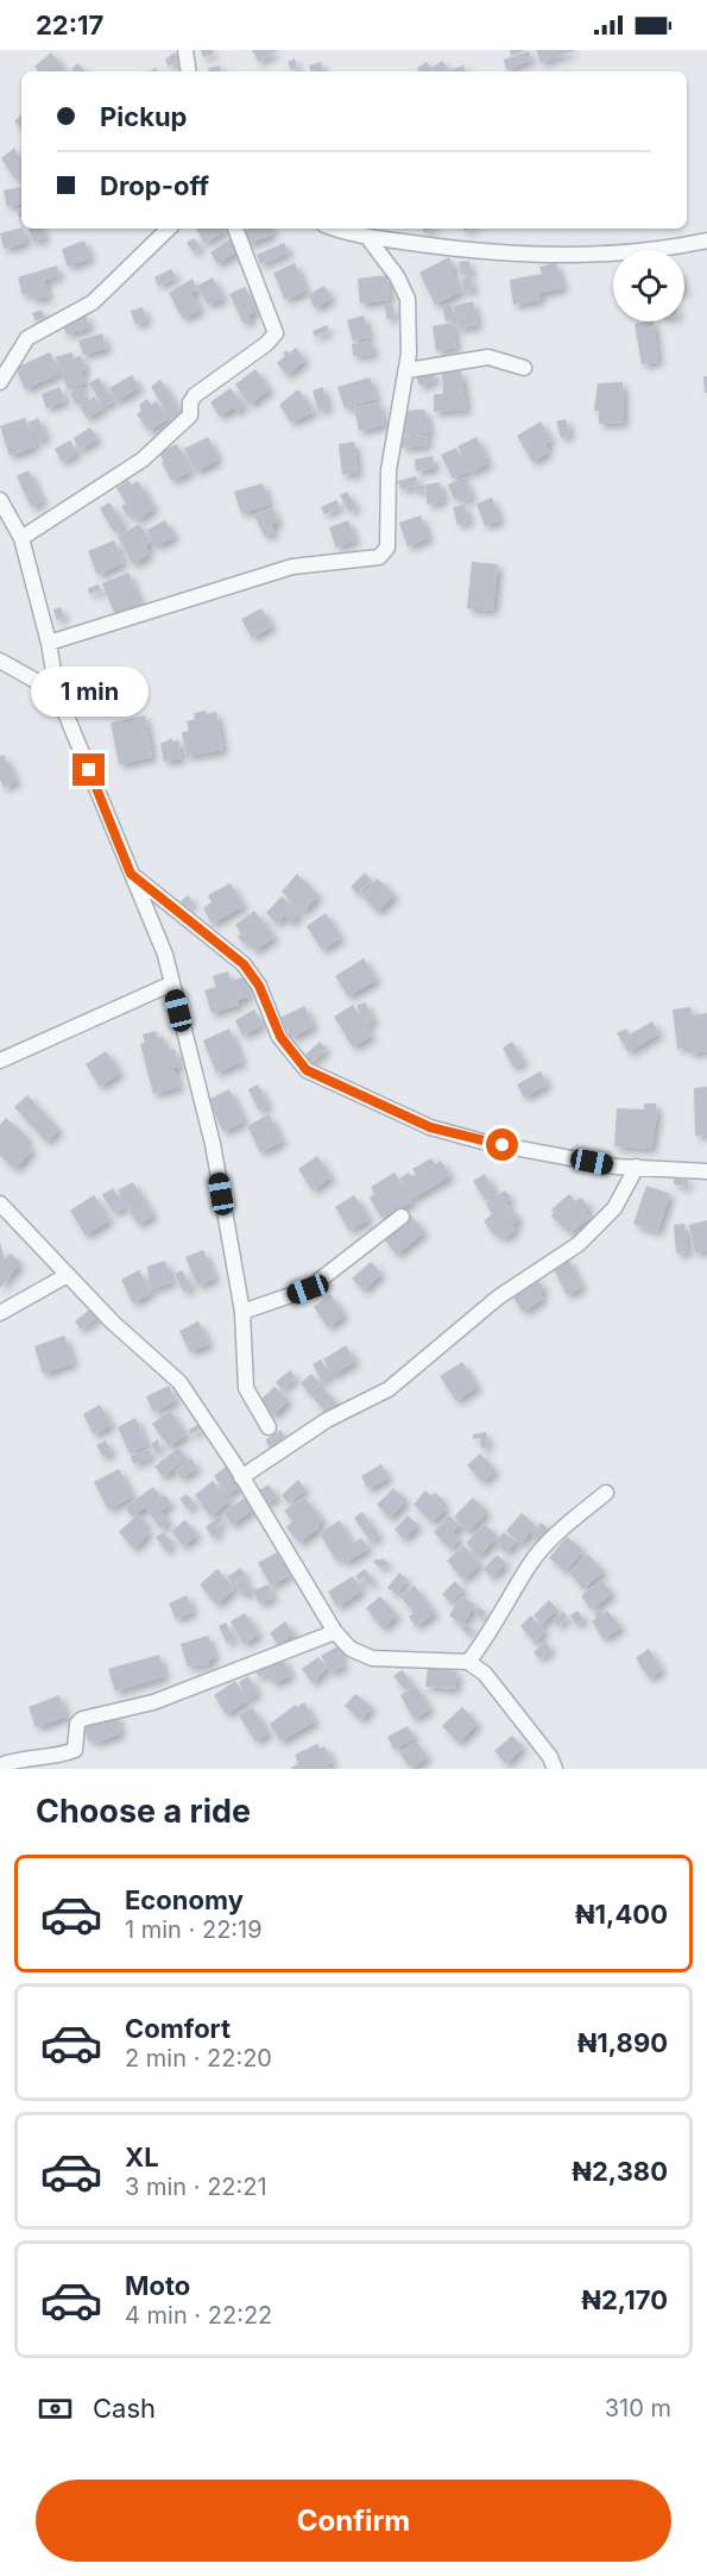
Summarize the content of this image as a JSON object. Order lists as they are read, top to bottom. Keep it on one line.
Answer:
{"page":{"status":"22:17","banner":["Pickup","Drop-off"],"bubble":"1 min","heading":"Choose a ride","list":[{"name":"Economy","note":"1 min · 22:19","value":"₦1,400"},{"name":"Comfort","note":"2 min · 22:20","value":"₦1,890"},{"name":"XL","note":"3 min · 22:21","value":"₦2,380"},{"name":"Moto","note":"4 min · 22:22","value":"₦2,170"}],"pay":["Cash","310 m"],"buttons":"Confirm"}}
